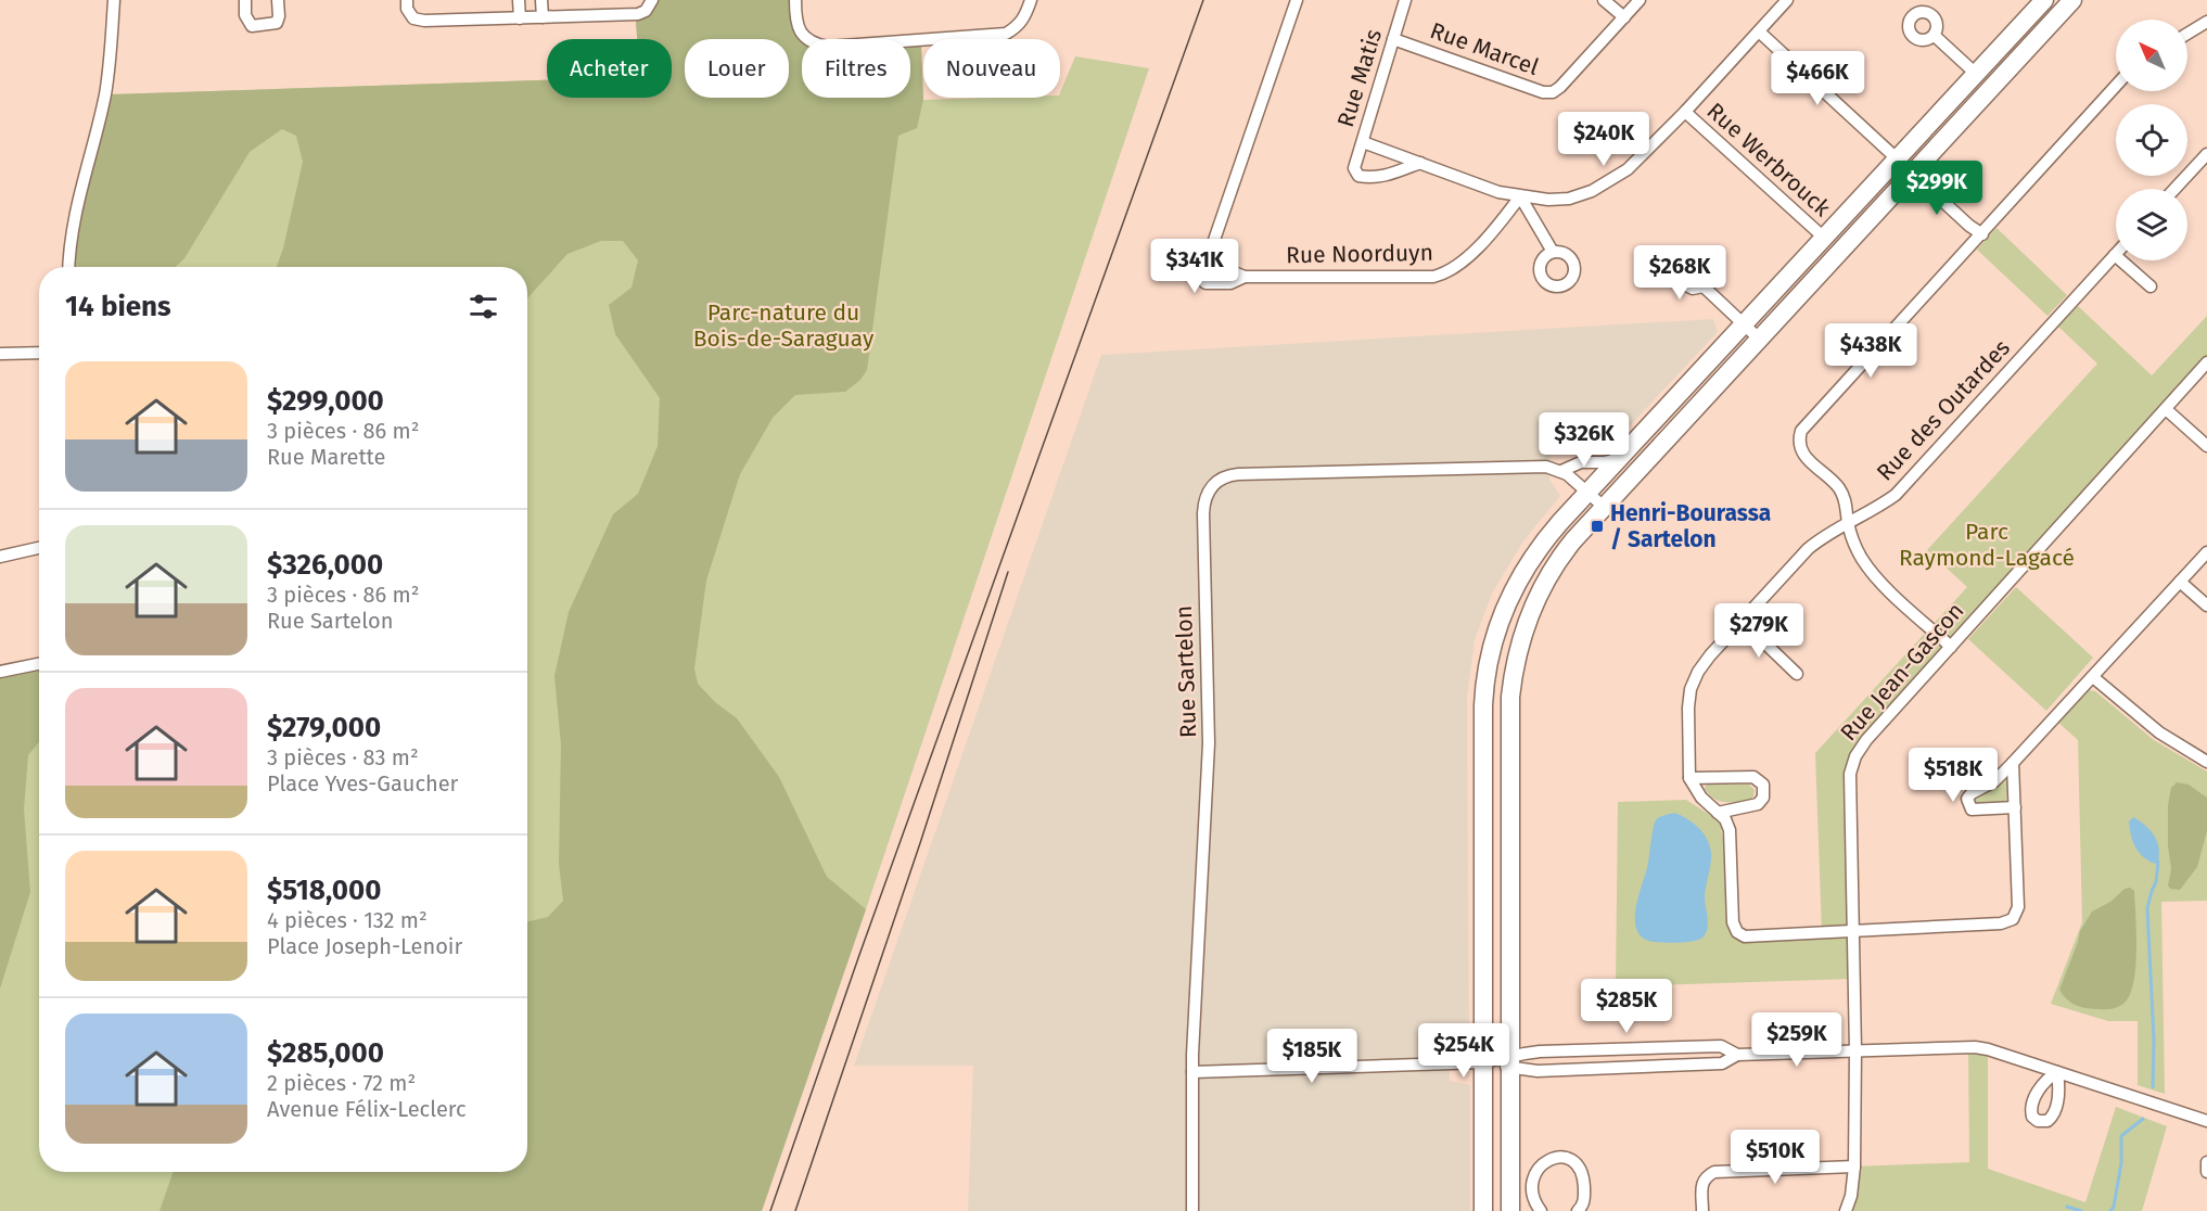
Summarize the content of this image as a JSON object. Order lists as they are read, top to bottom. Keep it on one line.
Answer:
{"streets":{"street":["Rue Marcel","Rue Matis","Rue Werbrouck","Rue Noorduyn","Rue des Outardes","Rue Sartelon","Rue Jean-Gascon"]},"crossings":[["Rue Marcel","Rue Matis"]],"parks":["Parc-nature du Bois-de-Saraguay","Parc Raymond-Lagacé"],"places":{"transit":["Henri-Bourassa / Sartelon"]},"north":"top left","page":{"chip":["Acheter","Louer","Filtres","Nouveau"],"price":["$466K","$240K","$299K","$341K","$268K","$438K","$326K","$279K","$518K","$285K","$259K","$254K","$185K","$510K"],"heading":"14 biens","list":[{"name":"$299,000","note":"3 pièces · 86 m² · Rue Marette"},{"name":"$326,000","note":"3 pièces · 86 m² · Rue Sartelon"},{"name":"$279,000","note":"3 pièces · 83 m² · Place Yves-Gaucher"},{"name":"$518,000","note":"4 pièces · 132 m² · Place Joseph-Lenoir"},{"name":"$285,000","note":"2 pièces · 72 m² · Avenue Félix-Leclerc"}]}}
